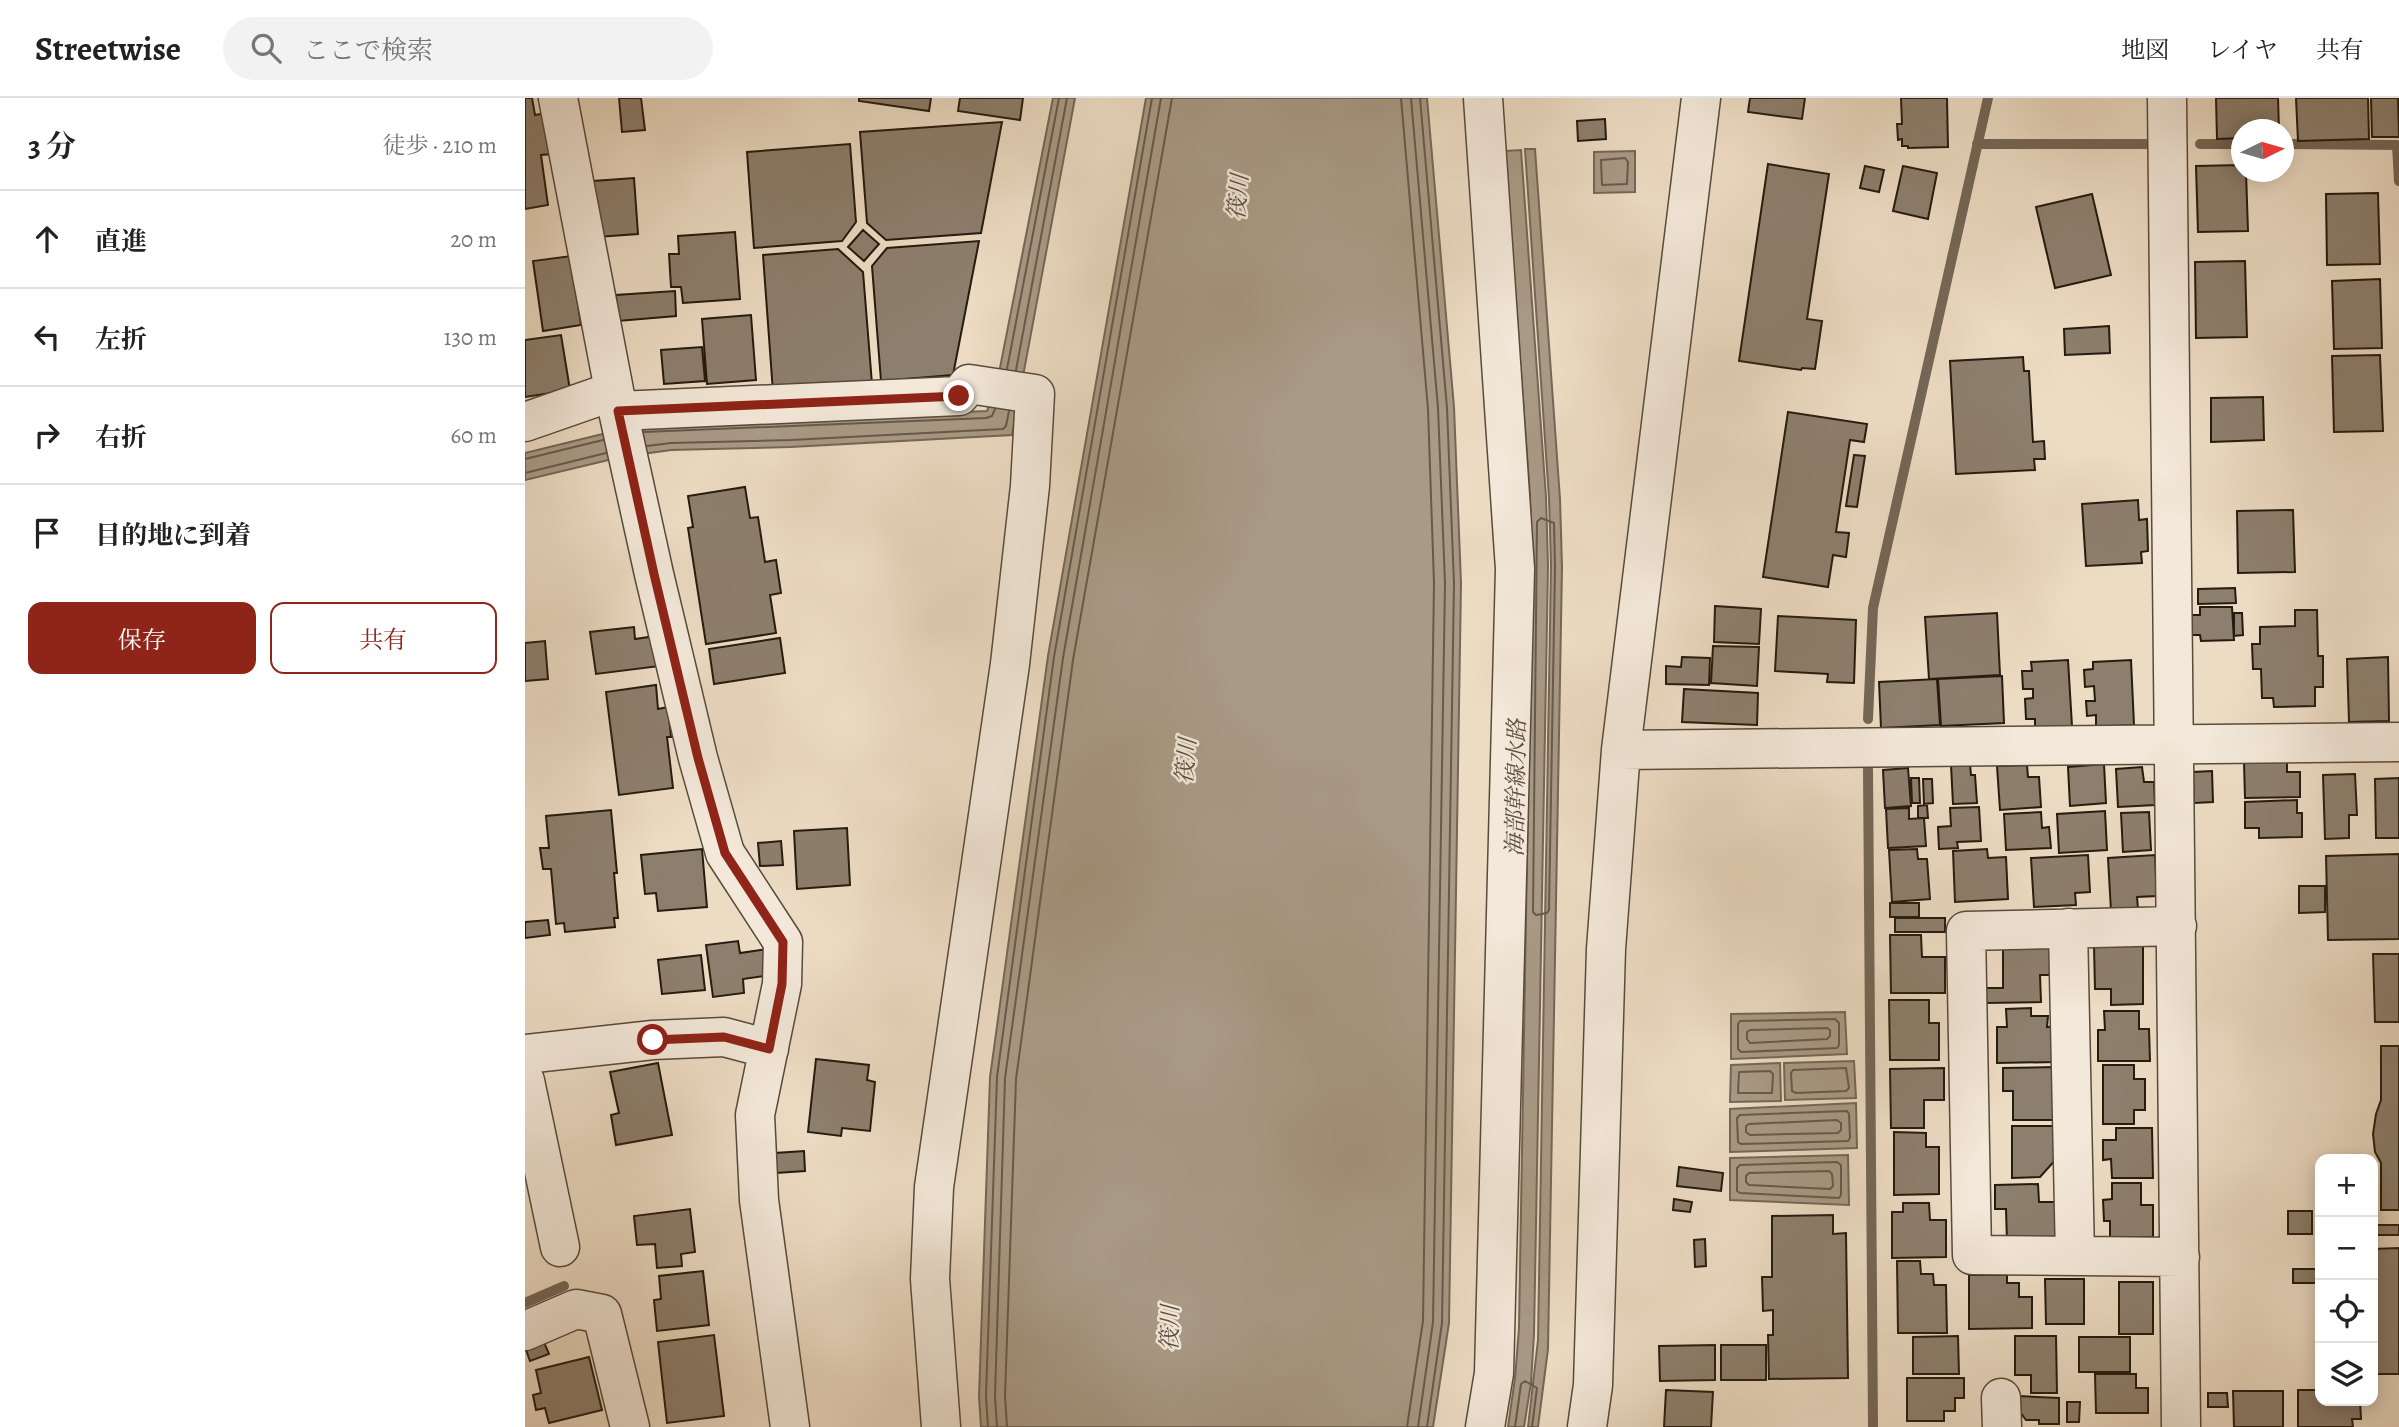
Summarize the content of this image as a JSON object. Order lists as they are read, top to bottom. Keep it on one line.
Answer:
{"water":["筏川","海部幹線水路"],"north":"right","page":{"header":"Streetwise","search":"ここで検索","nav":["地図","レイヤ","共有"],"heading":["3 分","徒歩 · 210 m"],"list":[["直進","20 m"],["左折","130 m"],["右折","60 m"],"目的地に到着"],"buttons":["保存","共有"],"map_buttons":["+","−"]}}
